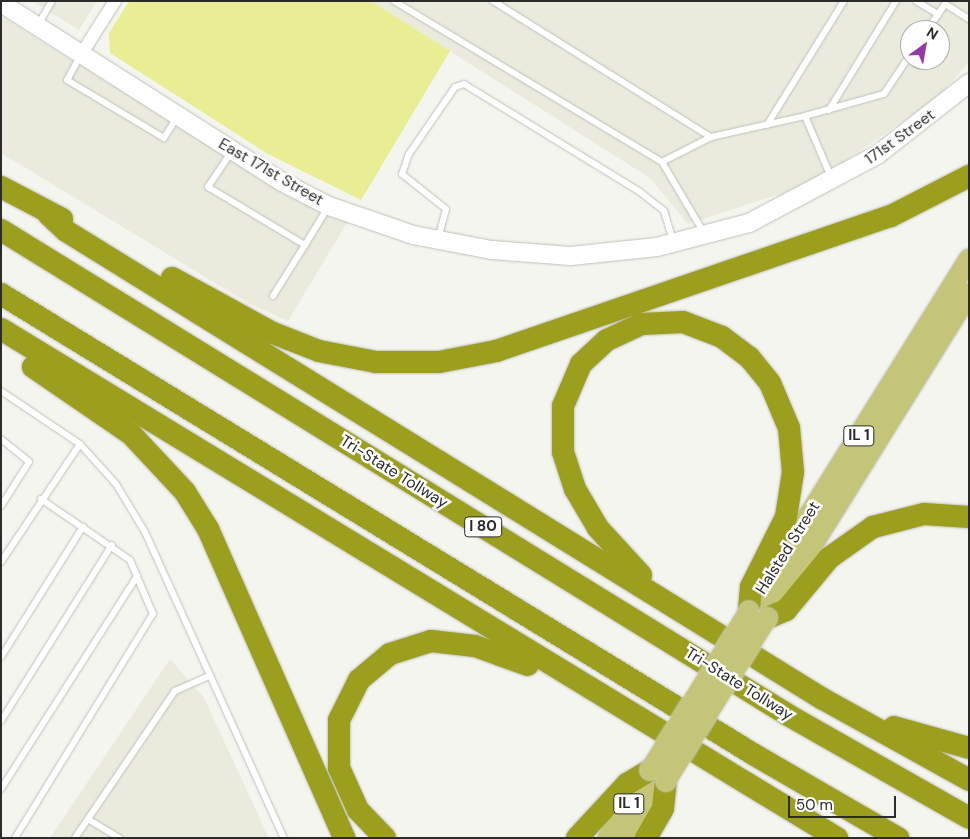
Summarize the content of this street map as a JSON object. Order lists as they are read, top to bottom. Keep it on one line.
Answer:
{"streets":{"highway":["Tri-State Tollway","I 80"],"main road":["IL 1","Halsted Street"],"street":["171st Street","East 171st Street"]},"crossings":[["171st Street","East 171st Street"]],"scale_bar":"50 m","north":"top right"}
